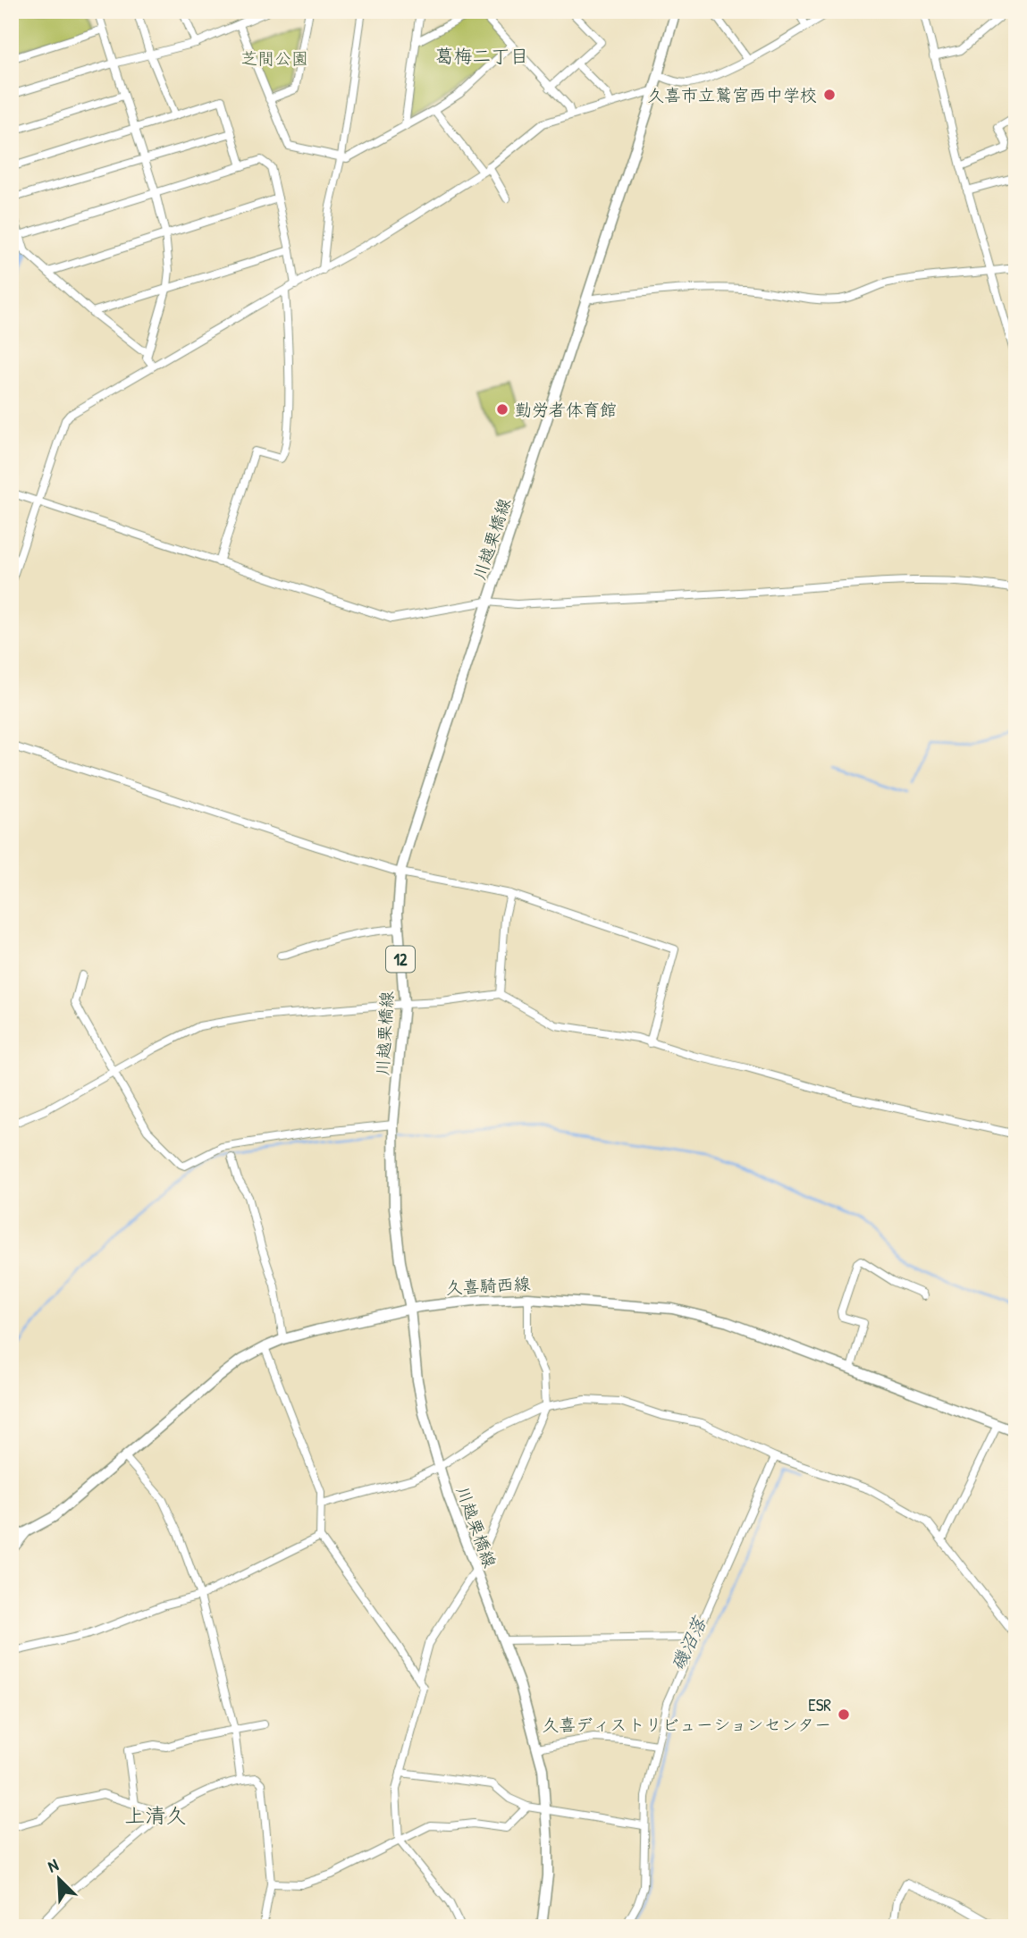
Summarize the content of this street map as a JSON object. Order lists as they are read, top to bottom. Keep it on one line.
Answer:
{"streets":{"main road":["川越栗橋線","12","久喜騎西線"]},"crossings":[["川越栗橋線","久喜騎西線"]],"districts":["葛梅二丁目","上清久"],"water":["磯沼落"],"parks":["芝間公園"],"places":["久喜市立鷲宮西中学校","勤労者体育館","ESR 久喜ディストリビューションセンター"],"north":"top left"}
